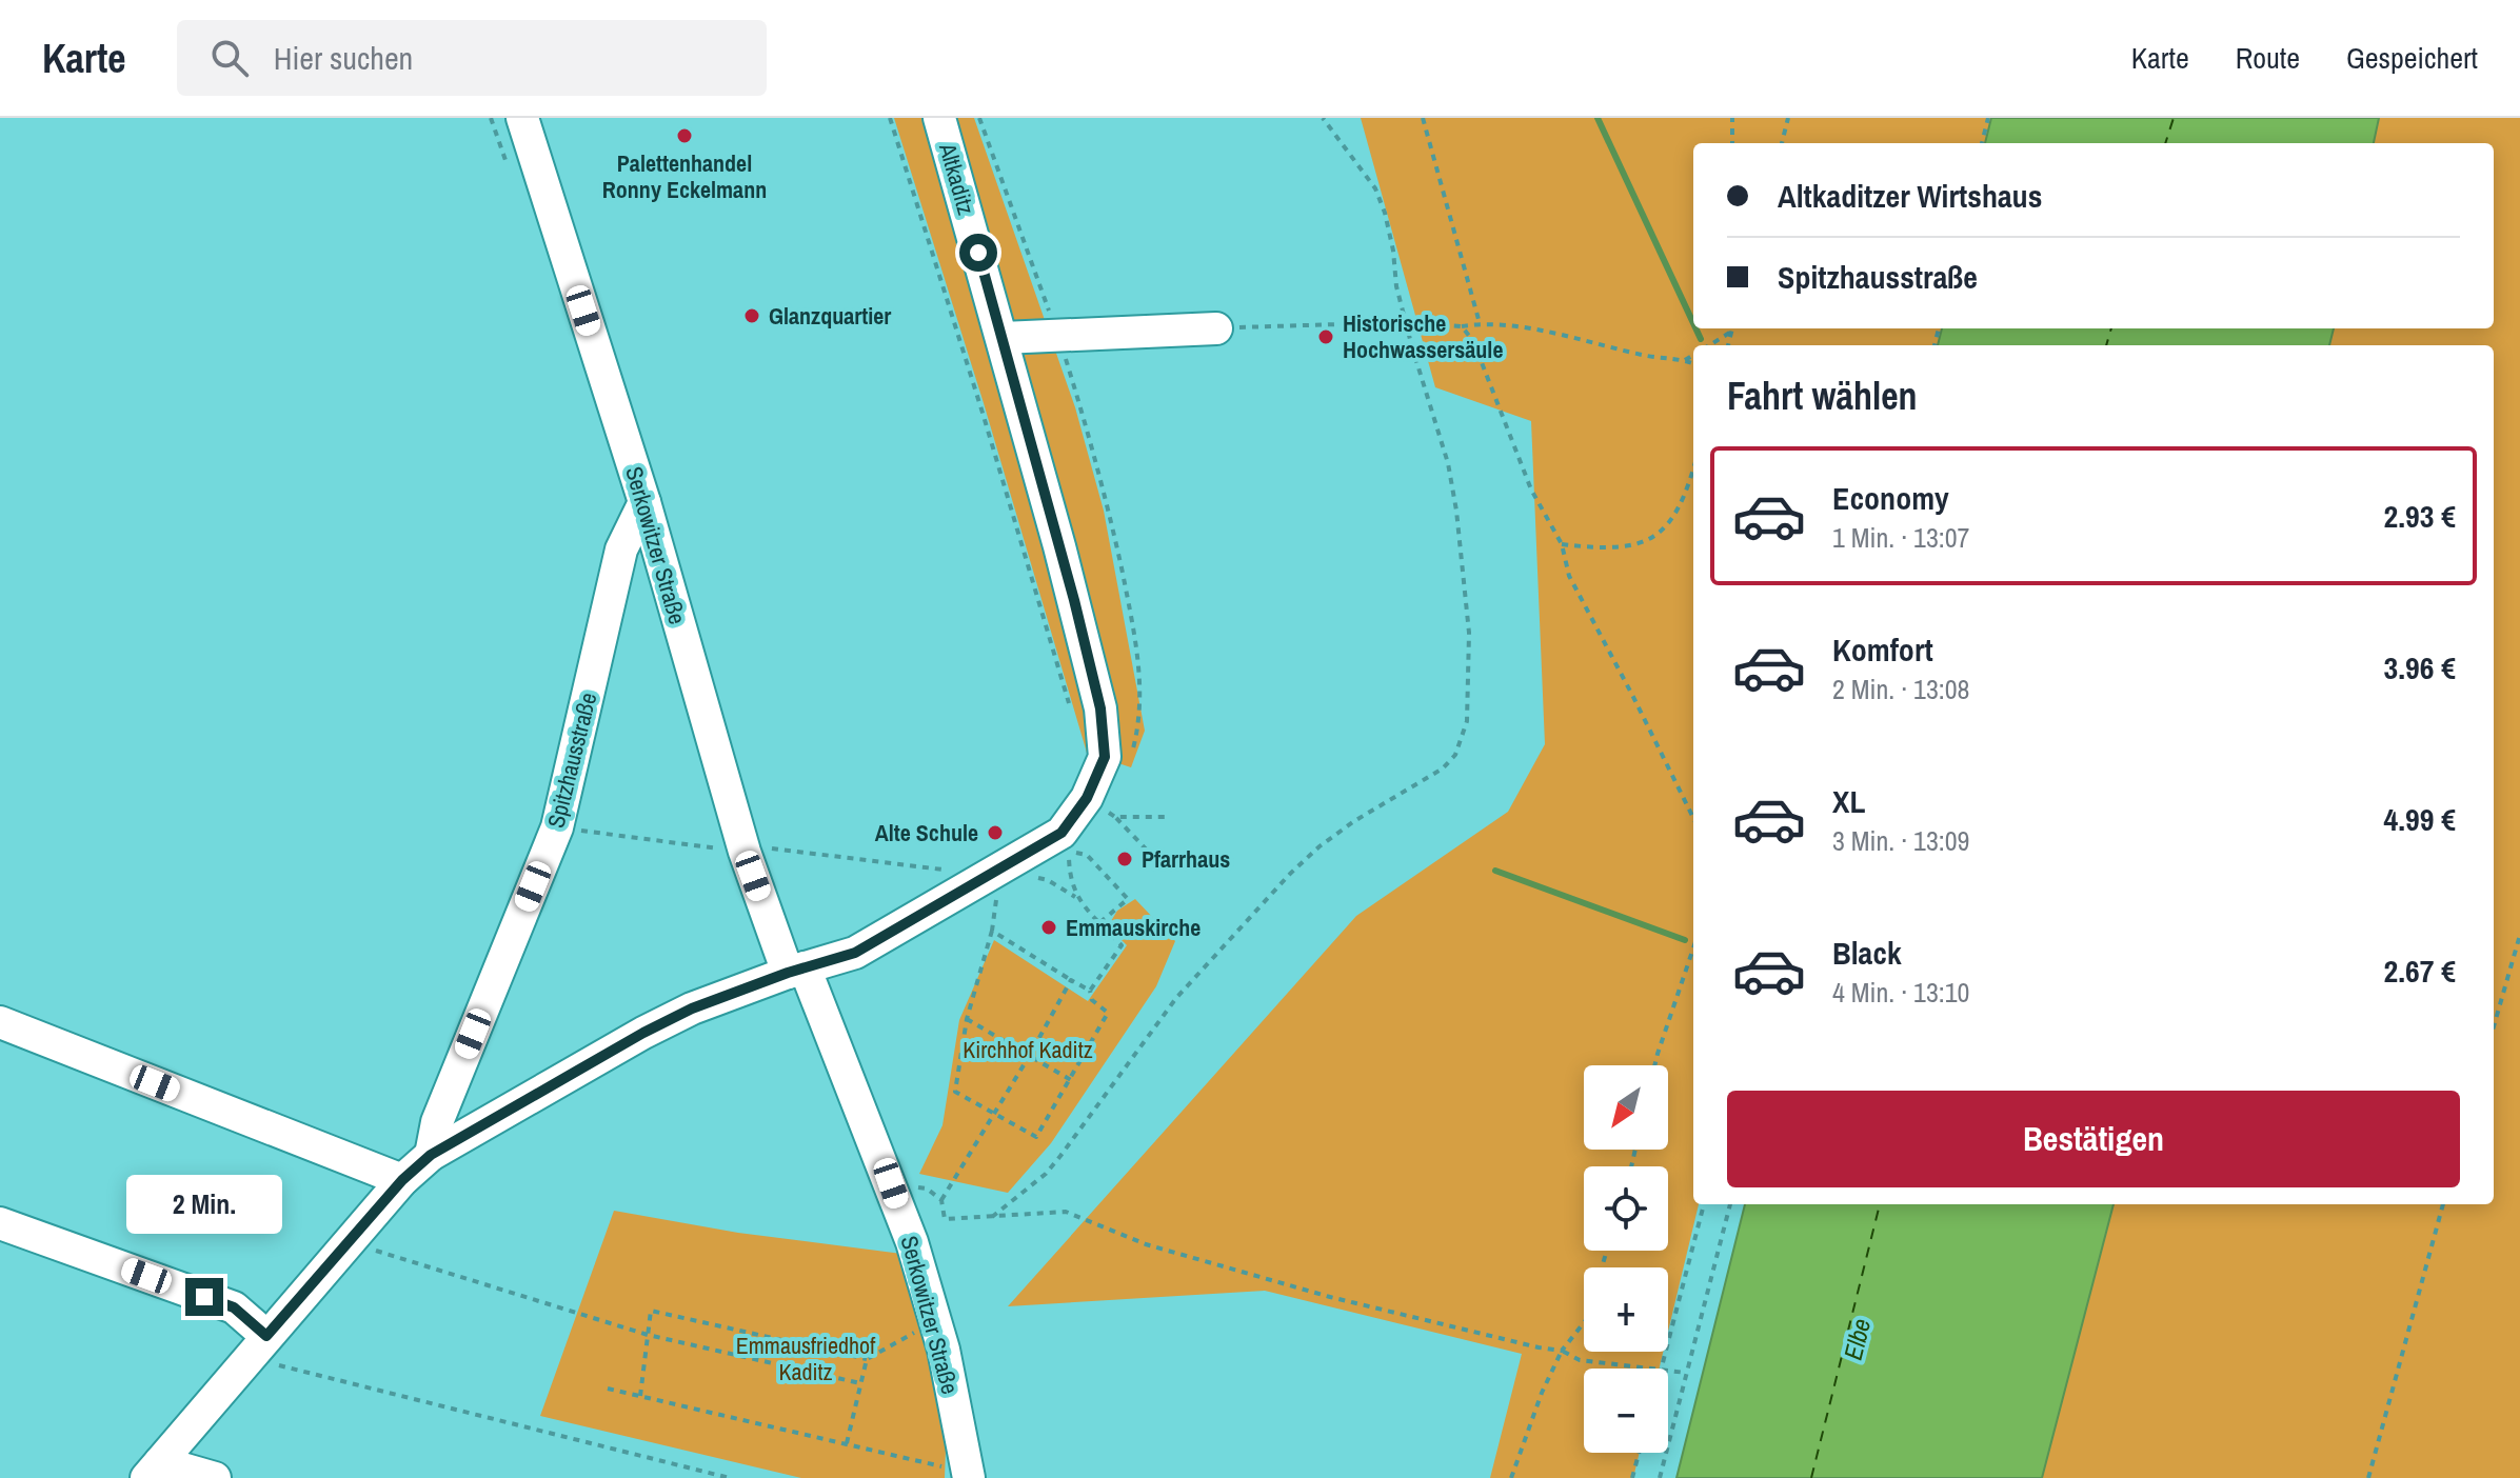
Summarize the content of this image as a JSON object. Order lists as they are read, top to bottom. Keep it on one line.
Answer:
{"streets":{"street":["Altkaditz","Serkowitzer Straße","Spitzhausstraße"]},"crossings":[["Altkaditz","Serkowitzer Straße"],["Serkowitzer Straße","Spitzhausstraße"]],"water":["Elbe"],"parks":["Kirchhof Kaditz","Emmausfriedhof Kaditz"],"places":["Palettenhandel Ronny Eckelmann","Glanzquartier","Historische Hochwassersäule","Alte Schule","Pfarrhaus","Emmauskirche"],"north":"bottom left","page":{"header":"Karte","search":"Hier suchen","nav":["Karte","Route","Gespeichert"],"banner":["Altkaditzer Wirtshaus","Spitzhausstraße"],"heading":"Fahrt wählen","list":[{"name":"Economy","note":"1 Min. · 13:07","value":"2.93 €"},{"name":"Komfort","note":"2 Min. · 13:08","value":"3.96 €"},{"name":"XL","note":"3 Min. · 13:09","value":"4.99 €"},{"name":"Black","note":"4 Min. · 13:10","value":"2.67 €"}],"map_buttons":["+","−"],"buttons":"Bestätigen","bubble":"2 Min."}}
